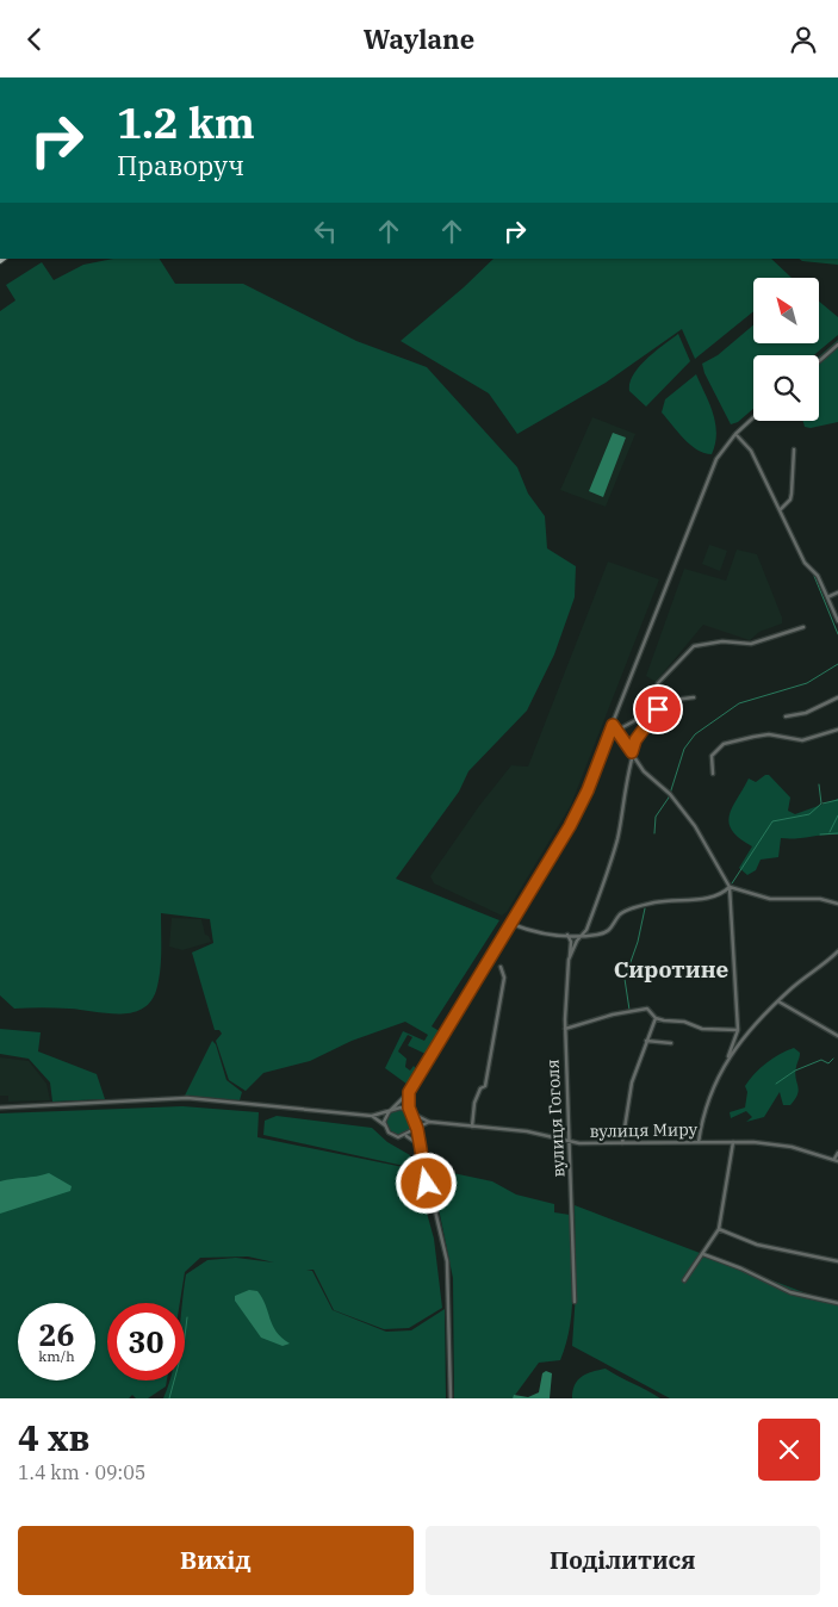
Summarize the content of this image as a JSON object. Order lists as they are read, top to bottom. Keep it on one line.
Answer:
{"streets":{"street":["вулиця Гоголя","вулиця Миру"]},"crossings":[["вулиця Гоголя","вулиця Миру"]],"districts":["Сиротине"],"north":"top left","page":{"header":"Waylane","turn":["1.2 km","Праворуч"],"speed":"26 km/h","limit":"30","heading":["4 хв","1.4 km · 09:05"],"buttons":["Вихід","Поділитися"]}}
